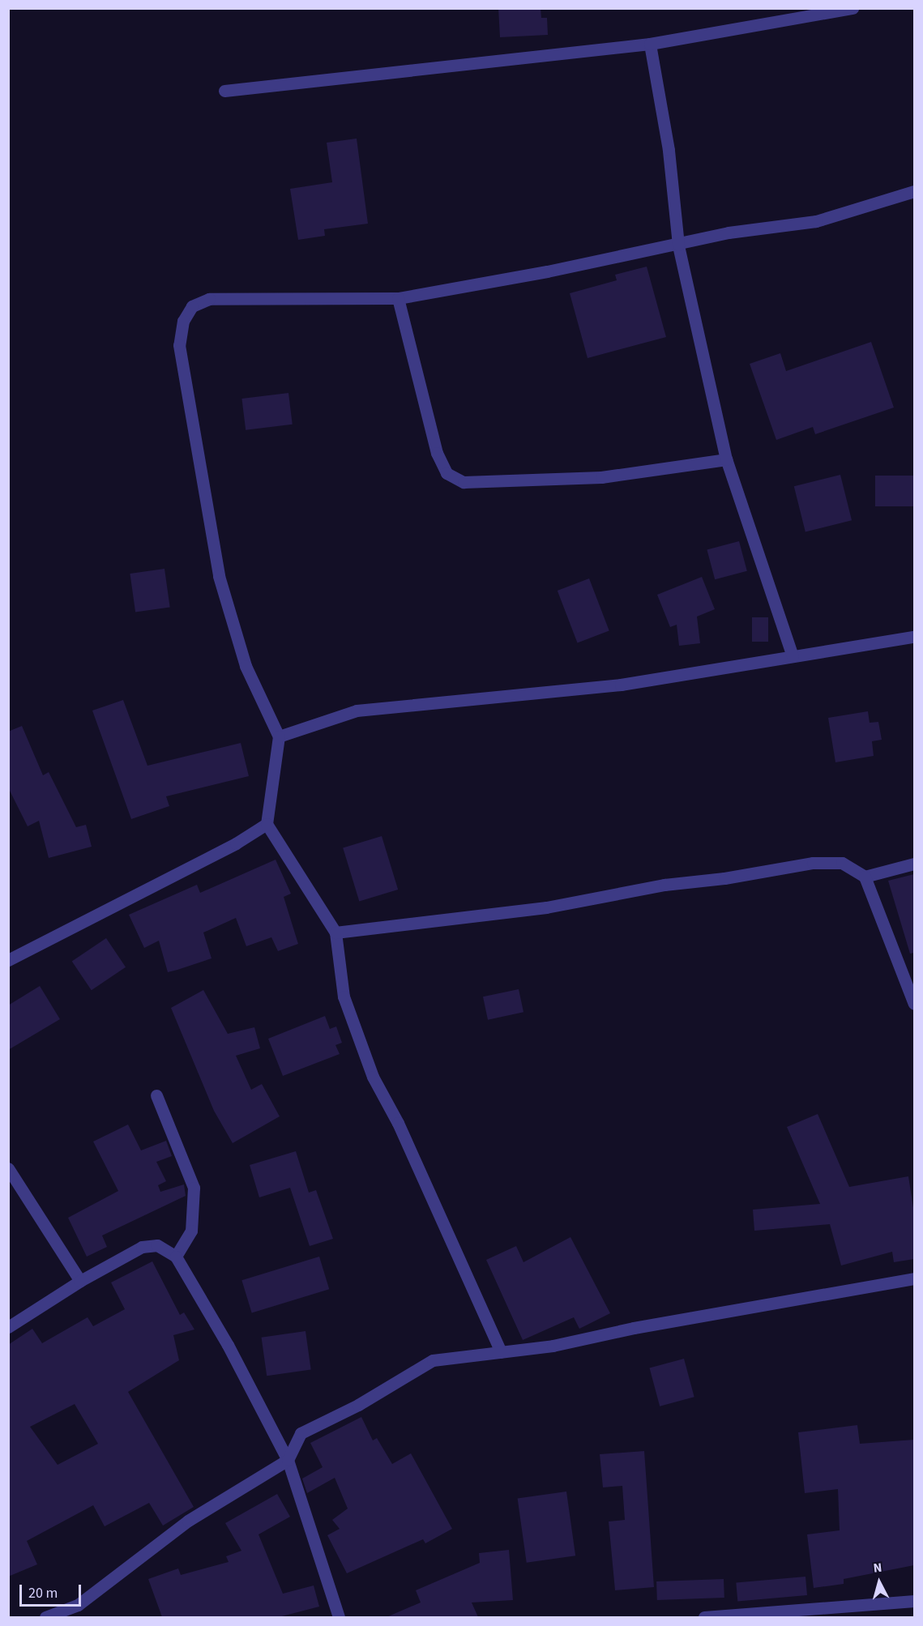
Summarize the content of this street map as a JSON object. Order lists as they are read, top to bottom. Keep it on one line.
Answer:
{"scale_bar":"20 m","north":"top"}
